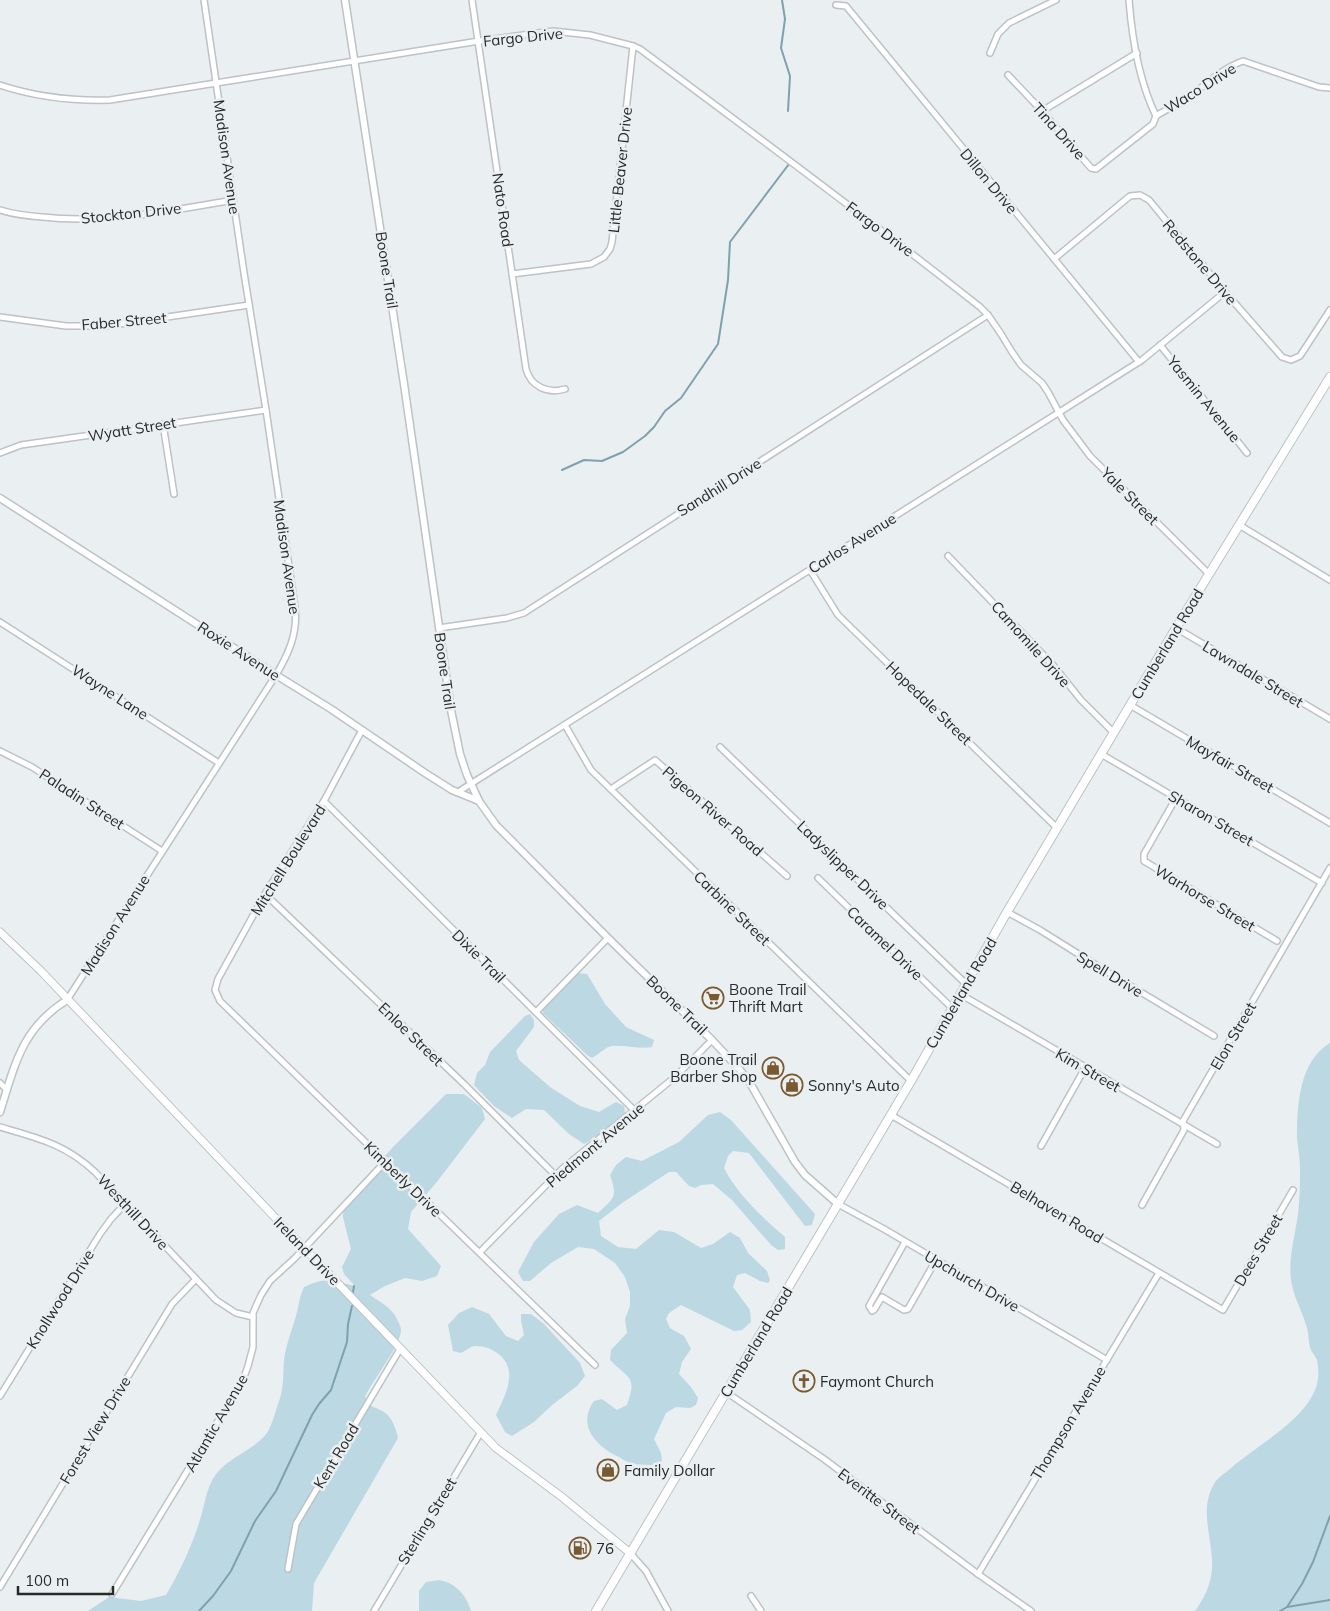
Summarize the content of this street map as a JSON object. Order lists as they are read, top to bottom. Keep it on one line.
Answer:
{"streets":{"main road":["Cumberland Road","Ireland Drive"],"street":["Fargo Drive","Waco Drive","Tina Drive","Madison Avenue","Little Beaver Drive","Dillon Drive","Nato Road","Stockton Drive","Redstone Drive","Boone Trail","Faber Street","Yasmin Avenue","Wyatt Street","Sandhill Drive","Yale Street","Carlos Avenue","Camomile Drive","Roxie Avenue","Lawndale Street","Wayne Lane","Hopedale Street","Mayfair Street","Paladin Street","Pigeon River Road","Sharon Street","Mitchell Boulevard","Ladyslipper Drive","Warhorse Street","Carbine Street","Caramel Drive","Dixie Trail","Spell Drive","Enloe Street","Elon Street","Kim Street","Piedmont Avenue","Kimberly Drive","Westhill Drive","Belhaven Road","Dees Street","Upchurch Drive","Knollwood Drive","Atlantic Avenue","Thompson Avenue","Forest View Drive","Kent Road","Everitte Street","Sterling Street"]},"crossings":[["Fargo Drive","Madison Avenue"],["Fargo Drive","Little Beaver Drive"],["Fargo Drive","Nato Road"],["Fargo Drive","Boone Trail"],["Fargo Drive","Sandhill Drive"],["Fargo Drive","Yale Street"],["Fargo Drive","Carlos Avenue"],["Waco Drive","Tina Drive"],["Madison Avenue","Stockton Drive"],["Madison Avenue","Faber Street"],["Madison Avenue","Wyatt Street"],["Madison Avenue","Roxie Avenue"],["Madison Avenue","Wayne Lane"],["Madison Avenue","Paladin Street"],["Madison Avenue","Ireland Drive"],["Little Beaver Drive","Nato Road"],["Dillon Drive","Redstone Drive"],["Dillon Drive","Carlos Avenue"],["Redstone Drive","Carlos Avenue"],["Boone Trail","Sandhill Drive"],["Boone Trail","Carlos Avenue"],["Boone Trail","Cumberland Road"],["Boone Trail","Roxie Avenue"],["Boone Trail","Piedmont Avenue"],["Boone Trail","Upchurch Drive"],["Yasmin Avenue","Carlos Avenue"],["Yale Street","Carlos Avenue"],["Yale Street","Cumberland Road"],["Carlos Avenue","Roxie Avenue"],["Carlos Avenue","Hopedale Street"],["Carlos Avenue","Carbine Street"],["Camomile Drive","Cumberland Road"],["Cumberland Road","Lawndale Street"],["Cumberland Road","Hopedale Street"],["Cumberland Road","Mayfair Street"],["Cumberland Road","Sharon Street"],["Cumberland Road","Ladyslipper Drive"],["Cumberland Road","Carbine Street"],["Cumberland Road","Caramel Drive"],["Cumberland Road","Spell Drive"],["Cumberland Road","Kim Street"],["Cumberland Road","Belhaven Road"],["Cumberland Road","Ireland Drive"],["Cumberland Road","Upchurch Drive"],["Cumberland Road","Everitte Street"],["Roxie Avenue","Mitchell Boulevard"],["Pigeon River Road","Carbine Street"],["Sharon Street","Warhorse Street"],["Sharon Street","Elon Street"],["Mitchell Boulevard","Dixie Trail"],["Mitchell Boulevard","Enloe Street"],["Mitchell Boulevard","Kimberly Drive"],["Dixie Trail","Piedmont Avenue"],["Enloe Street","Piedmont Avenue"],["Elon Street","Kim Street"],["Piedmont Avenue","Kimberly Drive"],["Kimberly Drive","Atlantic Avenue"],["Westhill Drive","Knollwood Drive"],["Westhill Drive","Atlantic Avenue"],["Westhill Drive","Forest View Drive"],["Belhaven Road","Dees Street"],["Belhaven Road","Thompson Avenue"],["Ireland Drive","Atlantic Avenue"],["Ireland Drive","Kent Road"],["Ireland Drive","Sterling Street"],["Upchurch Drive","Thompson Avenue"],["Thompson Avenue","Everitte Street"]],"places":{"supermarket":["Boone Trail Thrift Mart"],"shop":["Boone Trail Barber Shop","Sonny's Auto","Family Dollar"],"church":["Faymont Church"],"fuel station":["76"]},"scale_bar":"100 m"}
